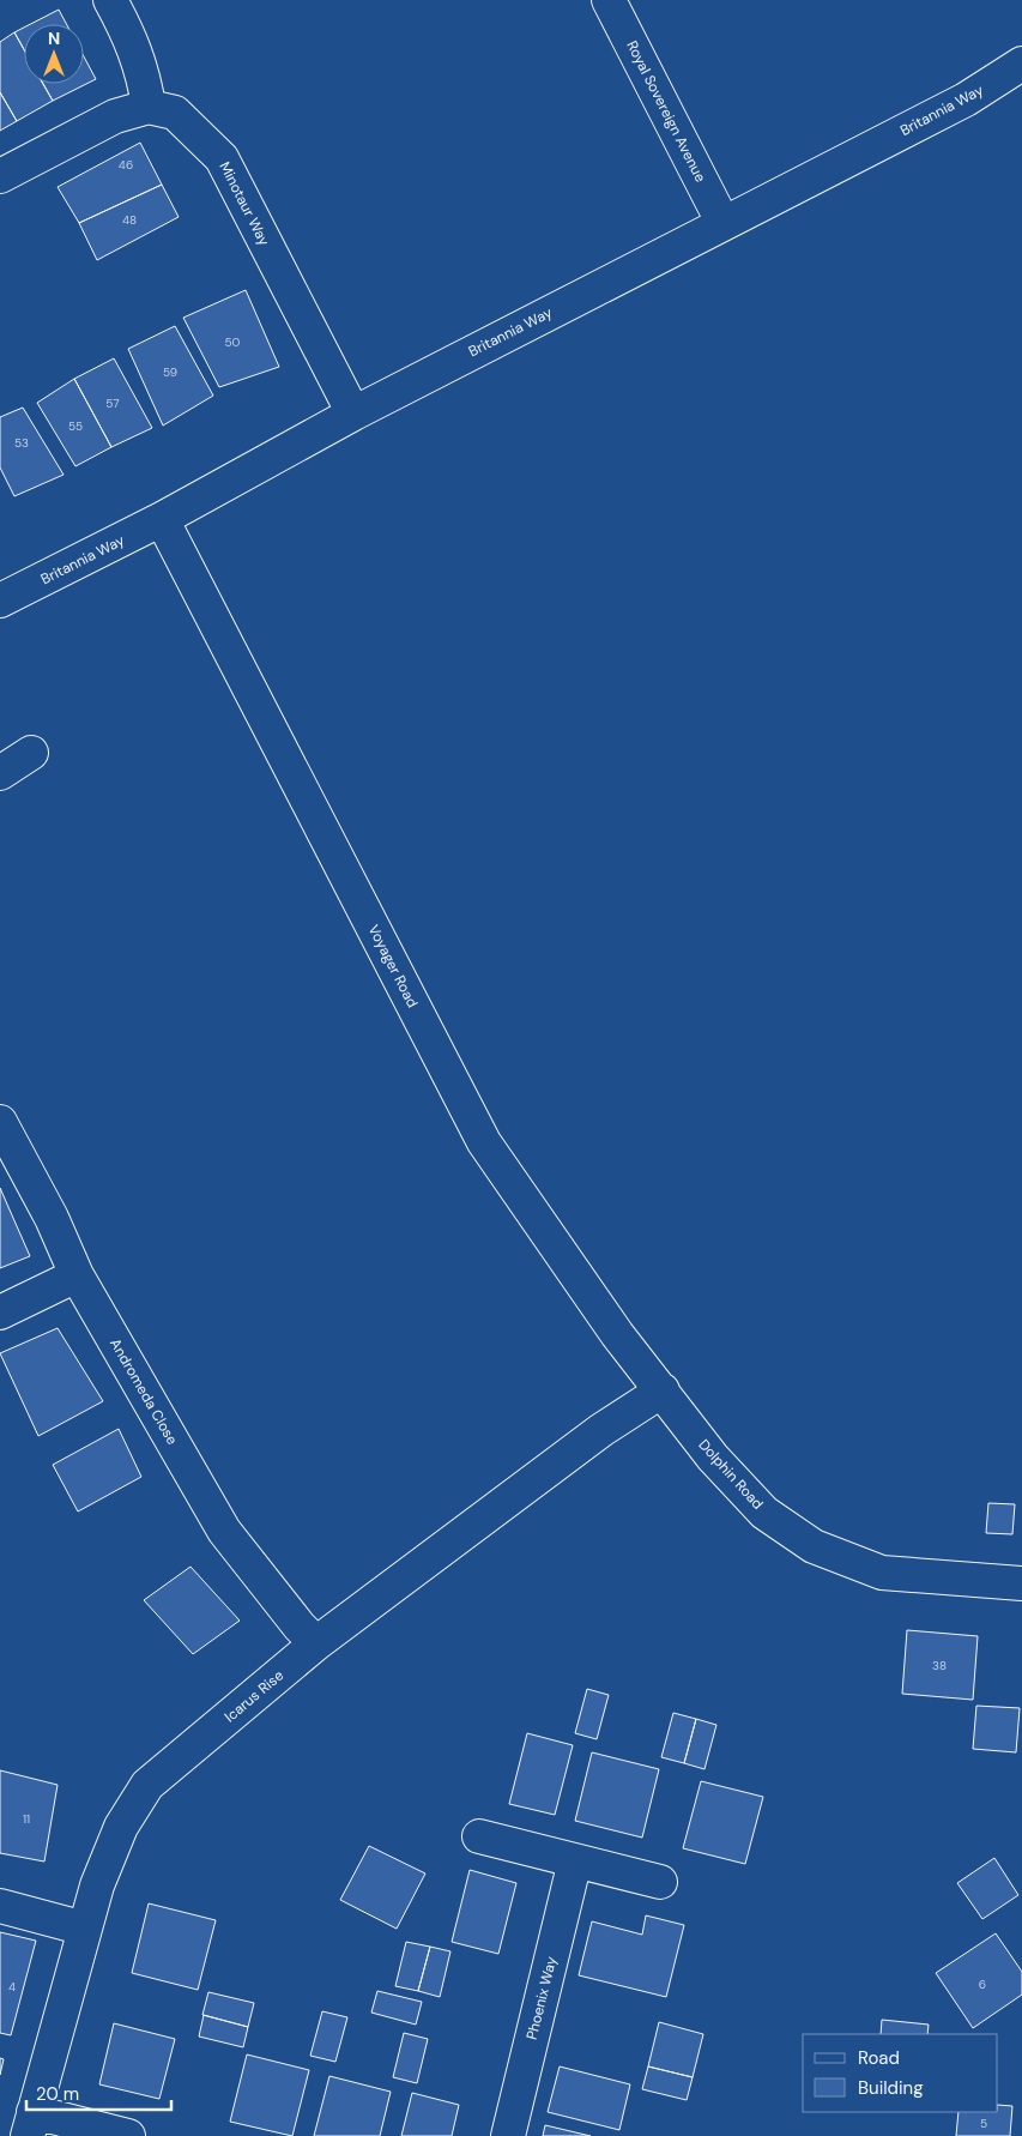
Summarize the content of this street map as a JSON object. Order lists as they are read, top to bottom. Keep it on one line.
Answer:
{"streets":{"street":["Britannia Way","Royal Sovereign Avenue","Minotaur Way","Voyager Road","Andromeda Close","Dolphin Road","Icarus Rise","Phoenix Way"]},"crossings":[["Britannia Way","Royal Sovereign Avenue"],["Britannia Way","Minotaur Way"],["Britannia Way","Voyager Road"],["Voyager Road","Dolphin Road"],["Voyager Road","Icarus Rise"],["Andromeda Close","Icarus Rise"],["Dolphin Road","Icarus Rise"]],"house_numbers":["46","48","50","59","57","55","53","38","11","6","4","5"],"legend":["Road","Building"],"scale_bar":"20 m","north":"top"}
